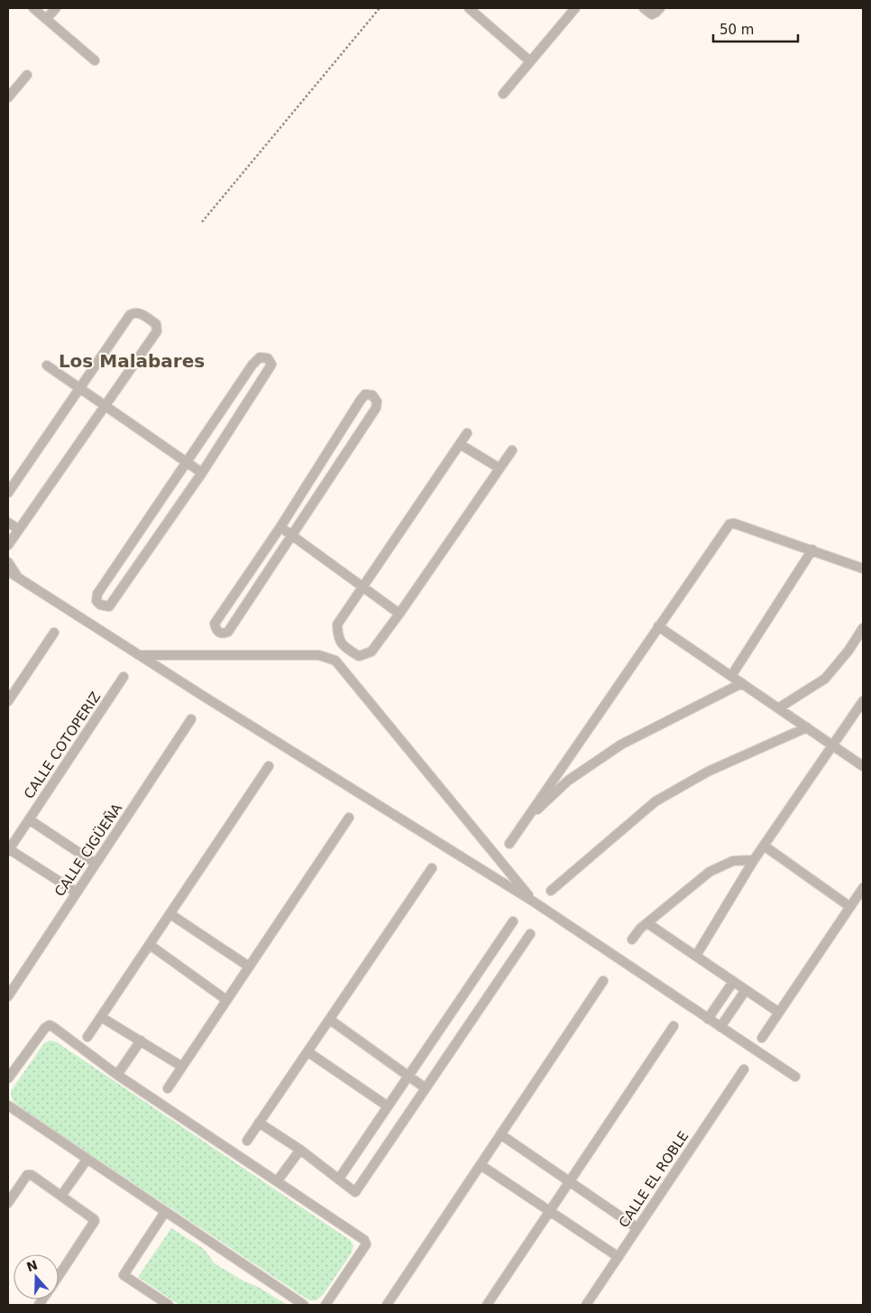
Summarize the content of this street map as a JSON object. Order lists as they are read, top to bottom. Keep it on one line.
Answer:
{"streets":{"street":["CALLE COTOPERIZ","CALLE CIGÜEÑA","CALLE EL ROBLE"]},"districts":["Los Malabares"],"scale_bar":"50 m","north":"top"}
